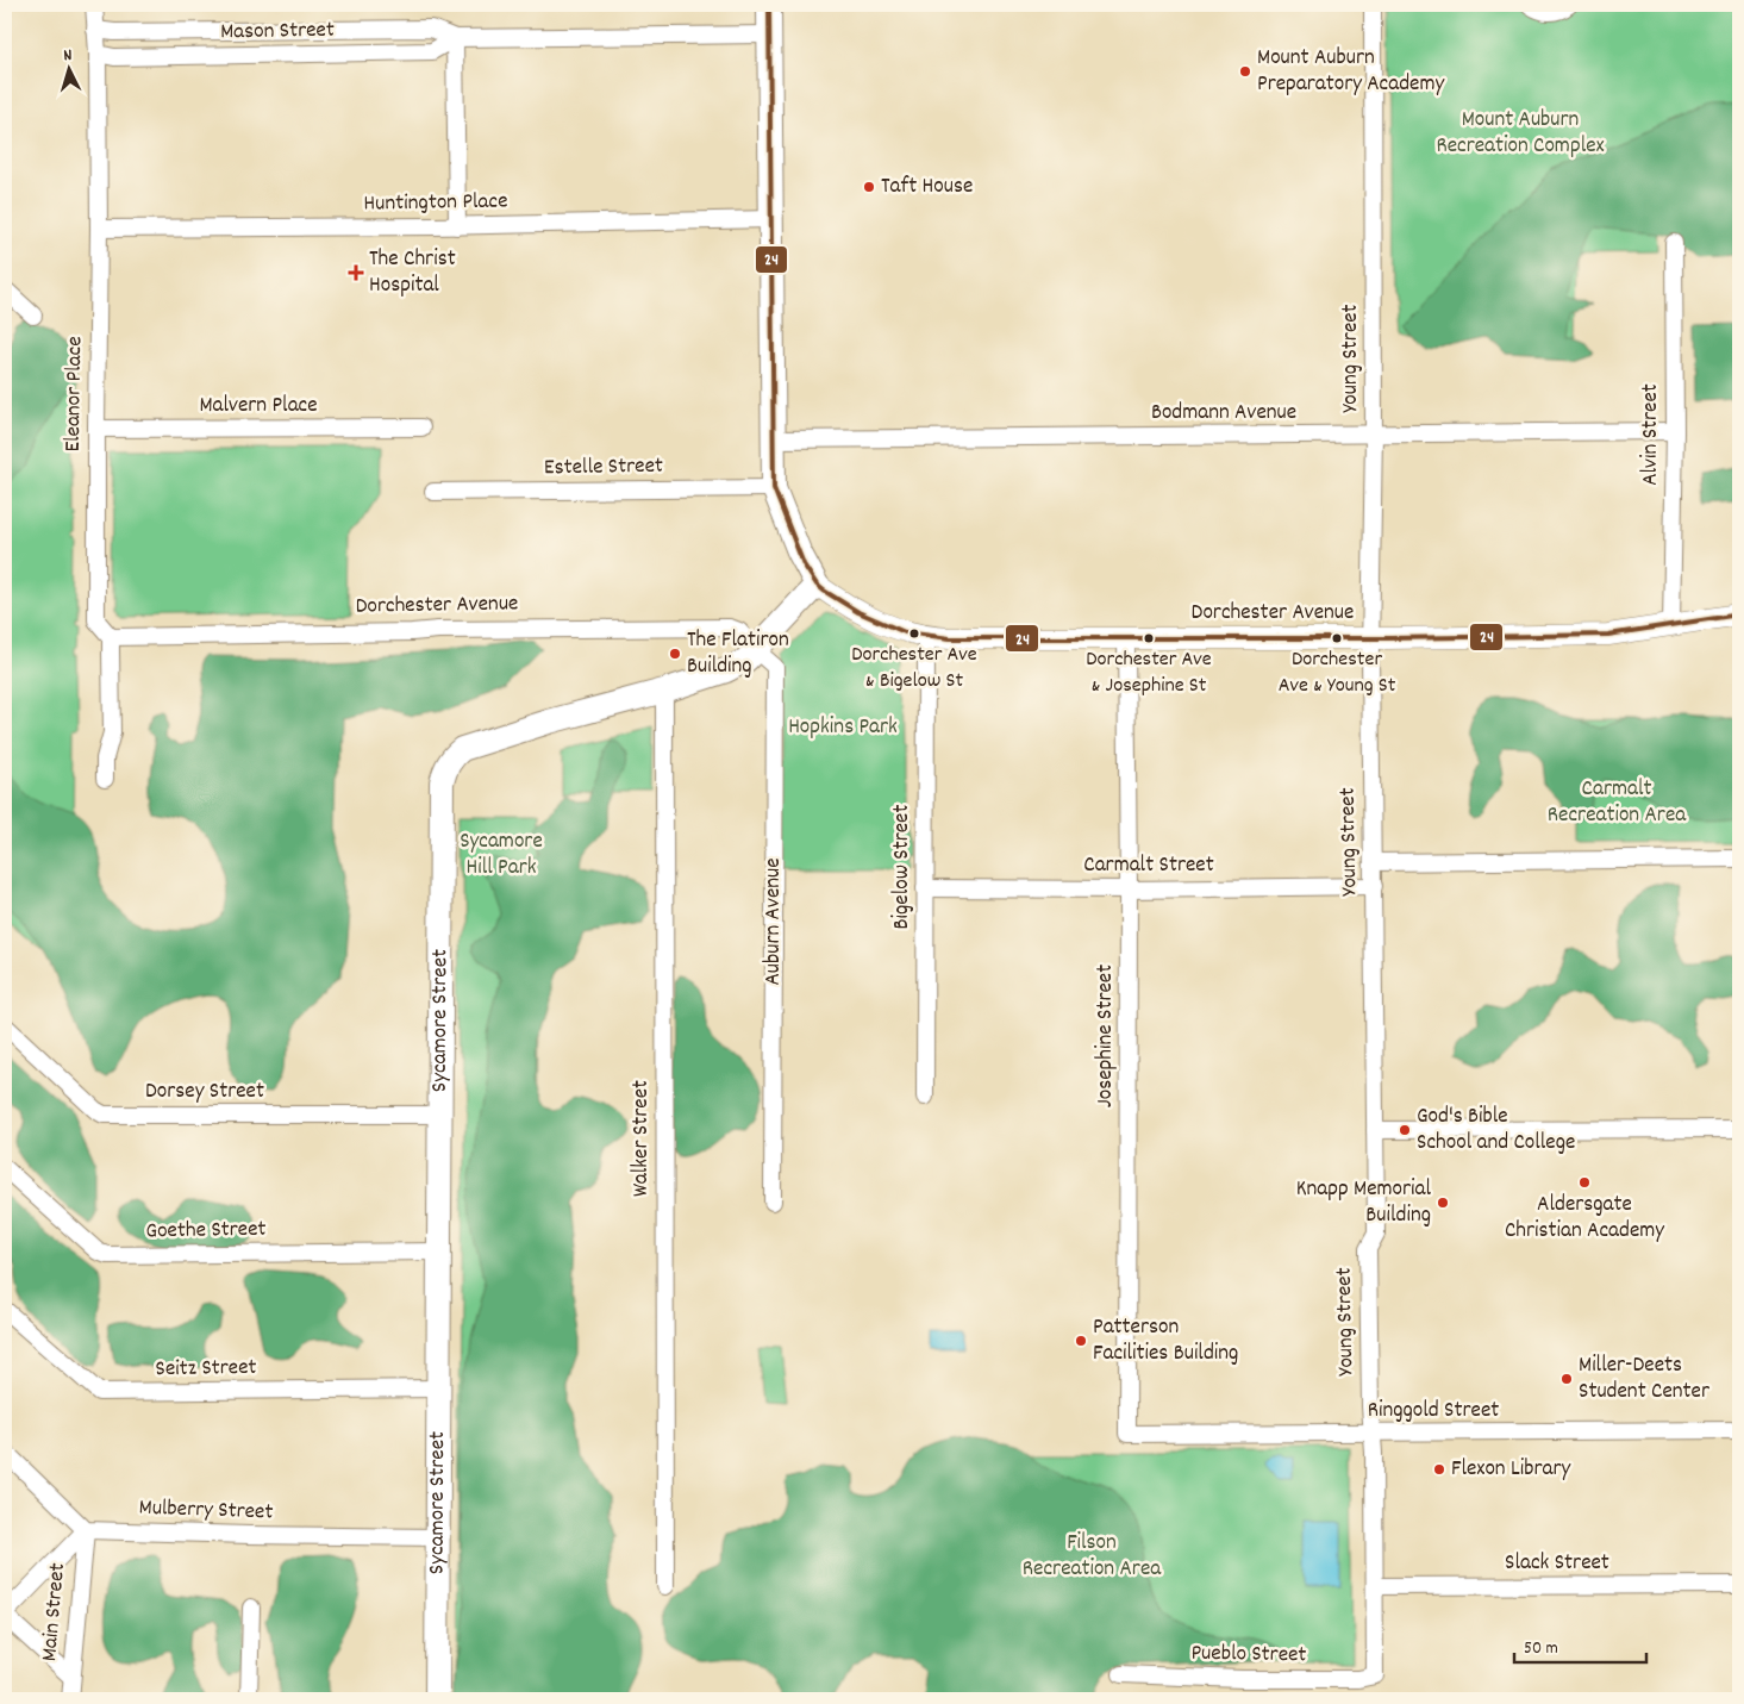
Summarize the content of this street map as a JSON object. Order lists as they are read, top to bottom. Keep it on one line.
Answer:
{"streets":{"main road":["Sycamore Street"],"street":["Mason Street","Huntington Place","Young Street","Eleanor Place","Malvern Place","Bodmann Avenue","Alvin Street","Estelle Street","Dorchester Avenue","Carmalt Street","Bigelow Street","Auburn Avenue","Josephine Street","Dorsey Street","Walker Street","Goethe Street","Seitz Street","Ringgold Street","Mulberry Street","Slack Street","Main Street","Pueblo Street"]},"crossings":[["Mason Street","Eleanor Place"],["Huntington Place","Eleanor Place"],["Young Street","Bodmann Avenue"],["Young Street","Dorchester Avenue"],["Young Street","Carmalt Street"],["Young Street","Ringgold Street"],["Young Street","Slack Street"],["Young Street","Pueblo Street"],["Eleanor Place","Malvern Place"],["Eleanor Place","Dorchester Avenue"],["Bodmann Avenue","Alvin Street"],["Alvin Street","Dorchester Avenue"],["Dorchester Avenue","Bigelow Street"],["Dorchester Avenue","Auburn Avenue"],["Dorchester Avenue","Sycamore Street"],["Dorchester Avenue","Josephine Street"],["Carmalt Street","Bigelow Street"],["Carmalt Street","Josephine Street"],["Auburn Avenue","Sycamore Street"],["Sycamore Street","Dorsey Street"],["Sycamore Street","Walker Street"],["Sycamore Street","Goethe Street"],["Sycamore Street","Seitz Street"],["Sycamore Street","Mulberry Street"],["Josephine Street","Ringgold Street"],["Mulberry Street","Main Street"]],"parks":["Mount Auburn Recreation Complex","Hopkins Park","Carmalt Recreation Area","Sycamore Hill Park","Filson Recreation Area"],"places":{"other":["Mount Auburn Preparatory Academy","Taft House","Dorchester Ave & Bigelow St","Dorchester Ave & Josephine St","Dorchester Ave & Young St","The Flatiron Building","God's Bible School and College","Aldersgate Christian Academy","Knapp Memorial Building","Patterson Facilities Building","Miller-Deets Student Center","Flexon Library"],"health":["The Christ Hospital"]},"lines":["transit line 24"],"scale_bar":"50 m","north":"top"}
